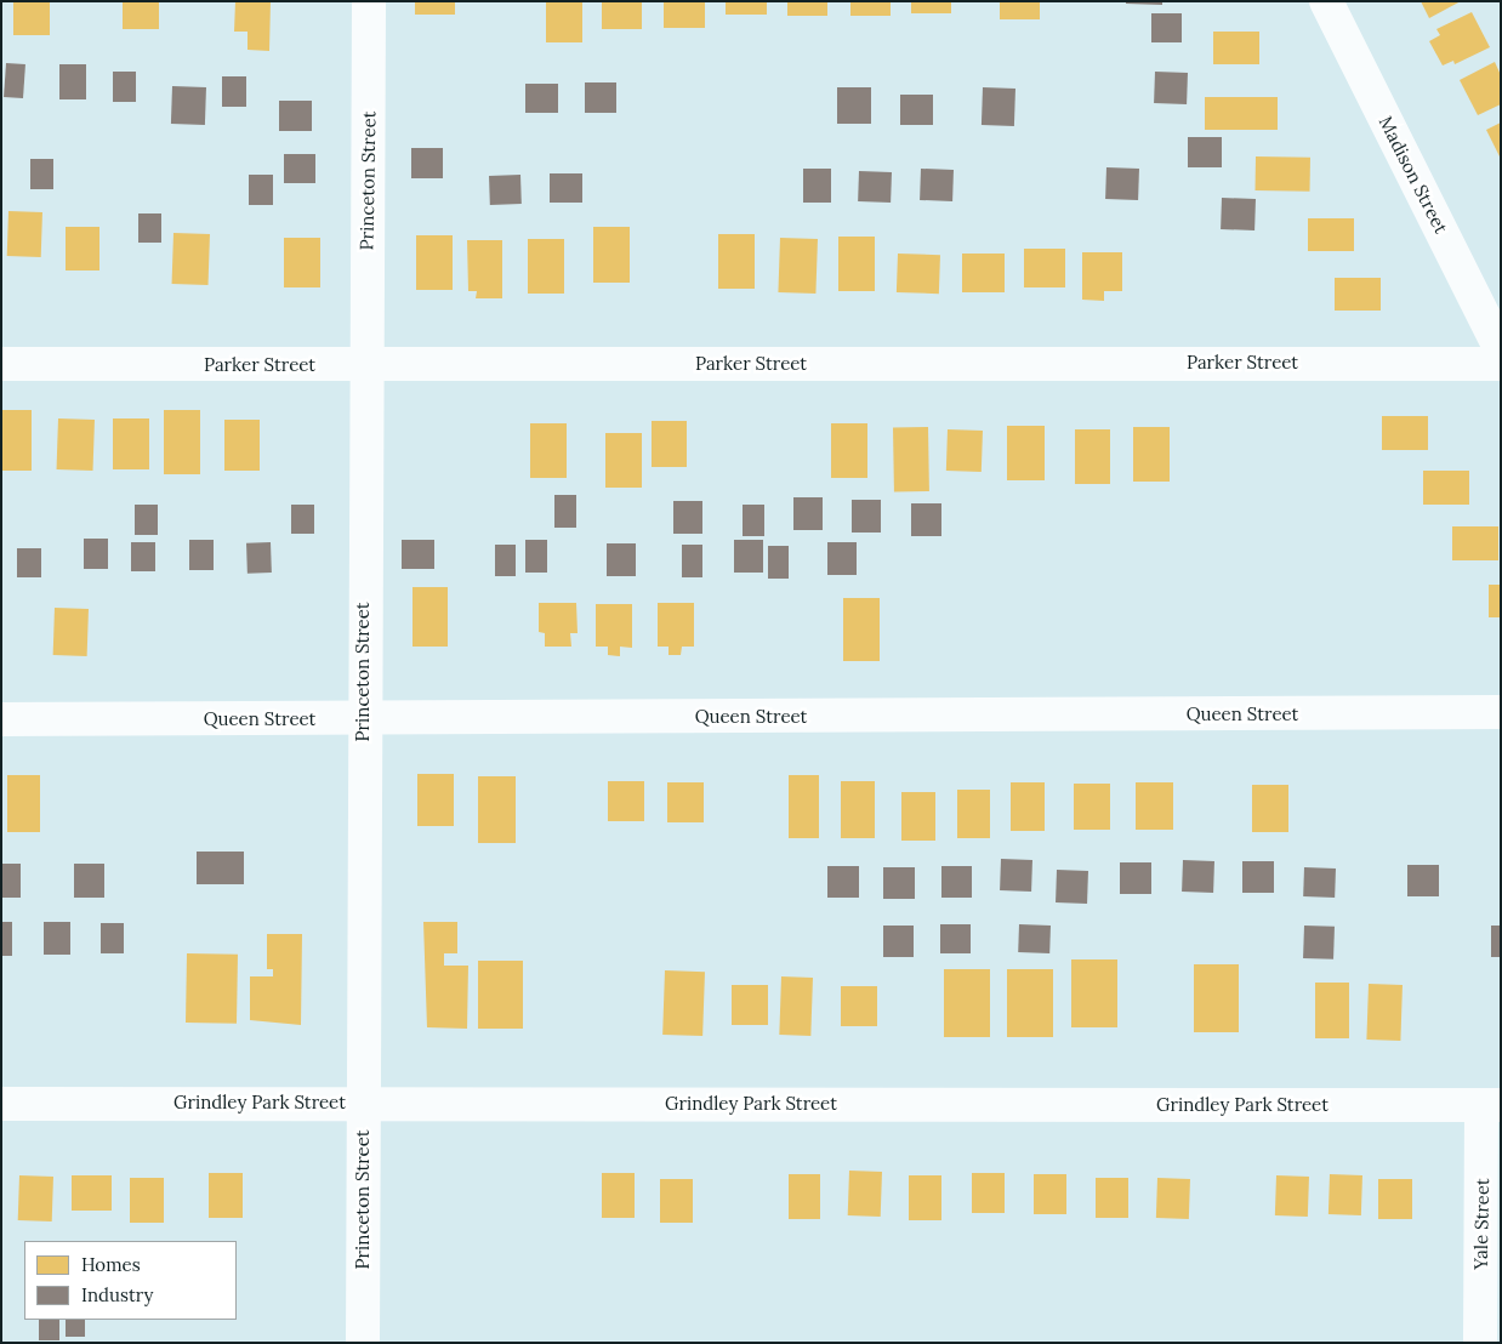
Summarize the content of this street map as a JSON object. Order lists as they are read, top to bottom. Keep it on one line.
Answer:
{"streets":{"street":["Madison Street","Princeton Street","Parker Street","Queen Street","Grindley Park Street","Yale Street"]},"crossings":[["Princeton Street","Parker Street"],["Princeton Street","Queen Street"],["Princeton Street","Grindley Park Street"],["Grindley Park Street","Yale Street"]],"legend":["Homes","Industry"]}
